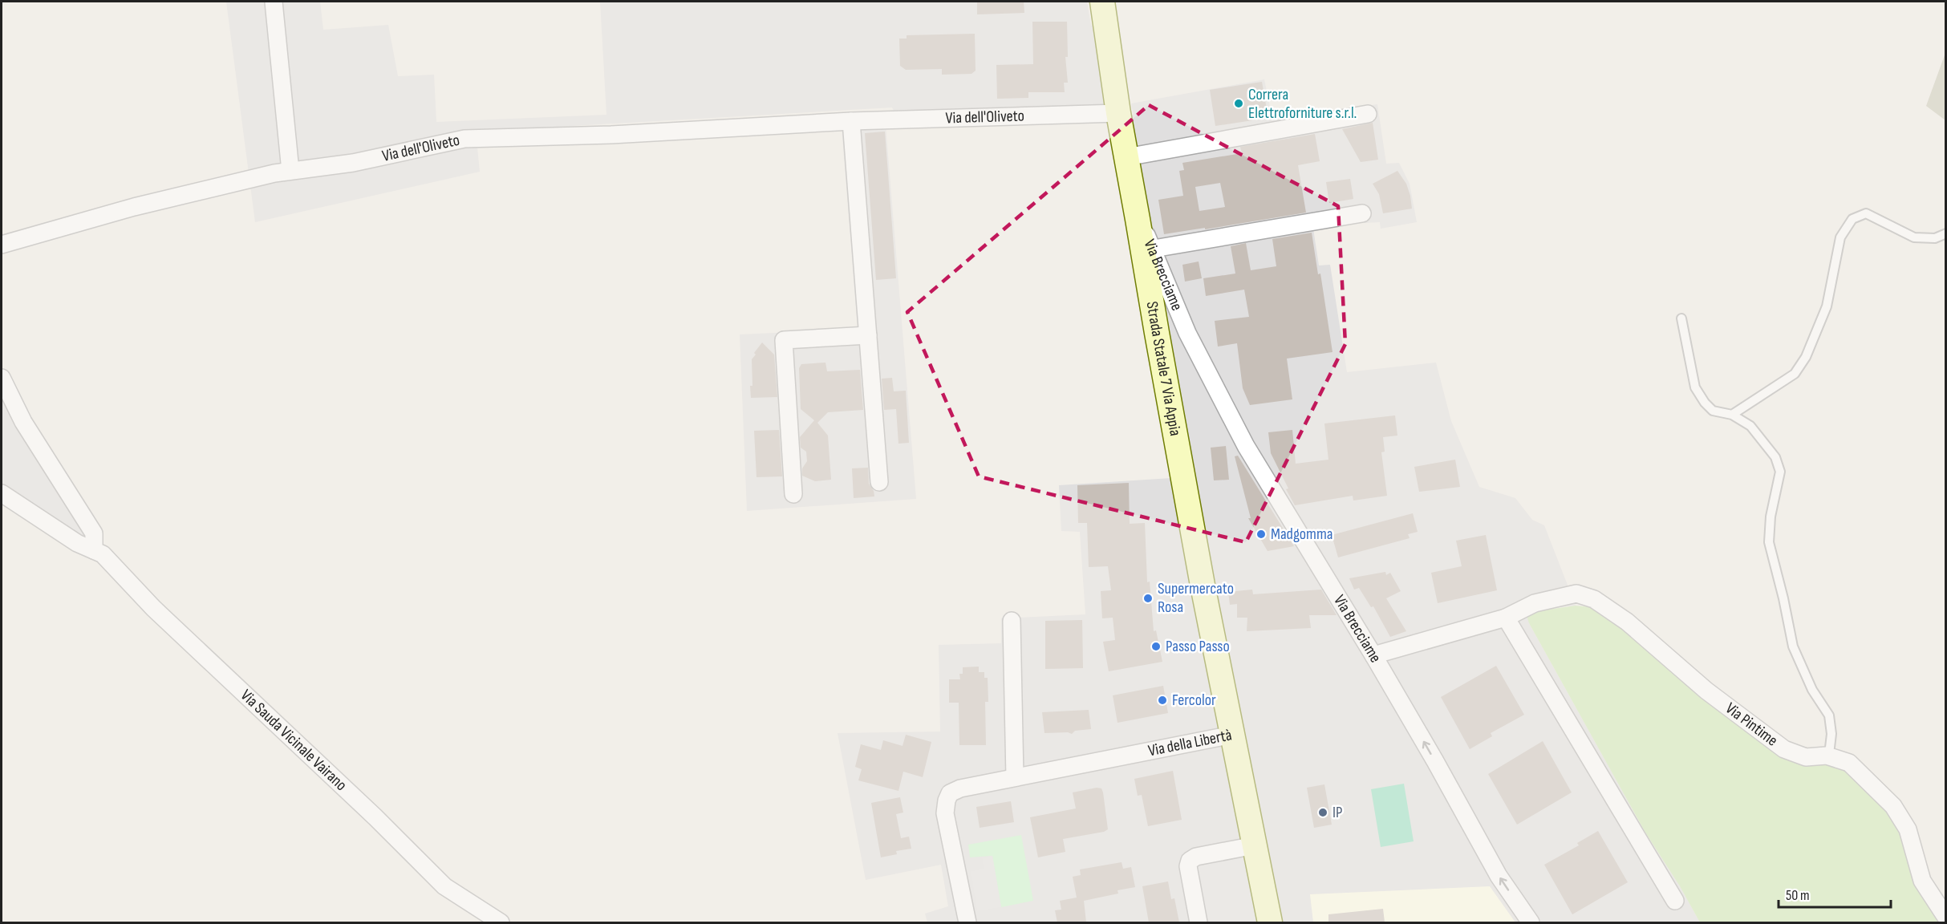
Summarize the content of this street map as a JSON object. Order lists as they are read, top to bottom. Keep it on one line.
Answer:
{"streets":{"main road":["Strada Statale 7 Via Appia","Via della Libertà"],"street":["Via dell'Oliveto","Via Brecciame","Via Pintime","Via Sauda Vicinale Vairano"]},"crossings":[["Via dell'Oliveto","Strada Statale 7 Via Appia"],["Via Brecciame","Strada Statale 7 Via Appia"],["Via Brecciame","Via Pintime"],["Strada Statale 7 Via Appia","Via della Libertà"]],"places":["Correra Elettroforniture s.r.l.","Madgomma","Supermercato Rosa","Passo Passo","Fercolor","IP"],"scale_bar":"50 m"}
